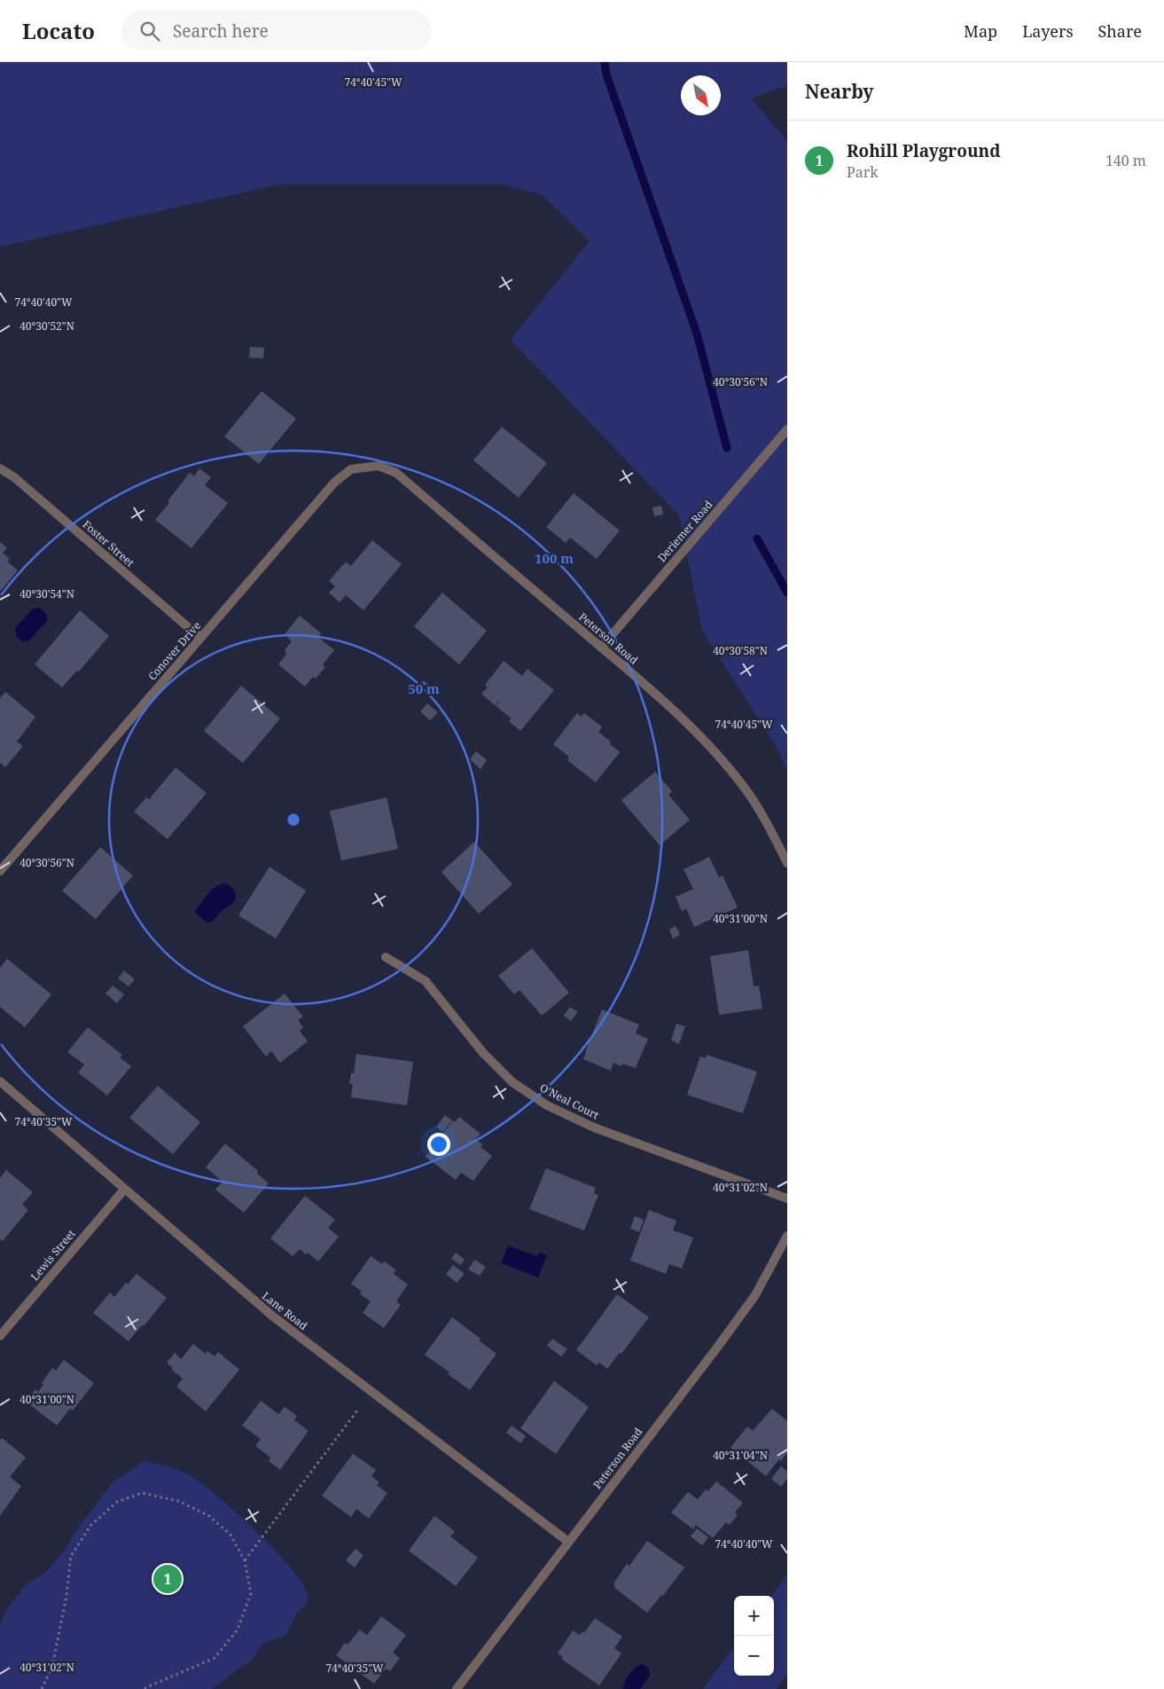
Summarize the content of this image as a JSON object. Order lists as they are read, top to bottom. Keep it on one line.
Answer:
{"streets":{"street":["Deriemer Road","Foster Street","Peterson Road","Conover Drive","O'Neal Court","Lewis Street","Lane Road"]},"crossings":[["Deriemer Road","Peterson Road"],["Foster Street","Conover Drive"],["Peterson Road","Conover Drive"],["Peterson Road","Lane Road"],["Lewis Street","Lane Road"]],"north":"bottom right","page":{"header":"Locato","search":"Search here","nav":["Map","Layers","Share"],"heading":"Nearby","list":[{"mark":"1","name":"Rohill Playground","note":"Park","value":"140 m"}],"pins":"1","map_buttons":["+","−"]},"coordinates":["74°40'45\"W","74°40'40\"W","40°30'52\"N","40°30'56\"N","40°30'54\"N","40°30'58\"N","40°31'00\"N","74°40'35\"W","40°31'02\"N","40°31'04\"N"],"rings":["100 m","50 m"]}
